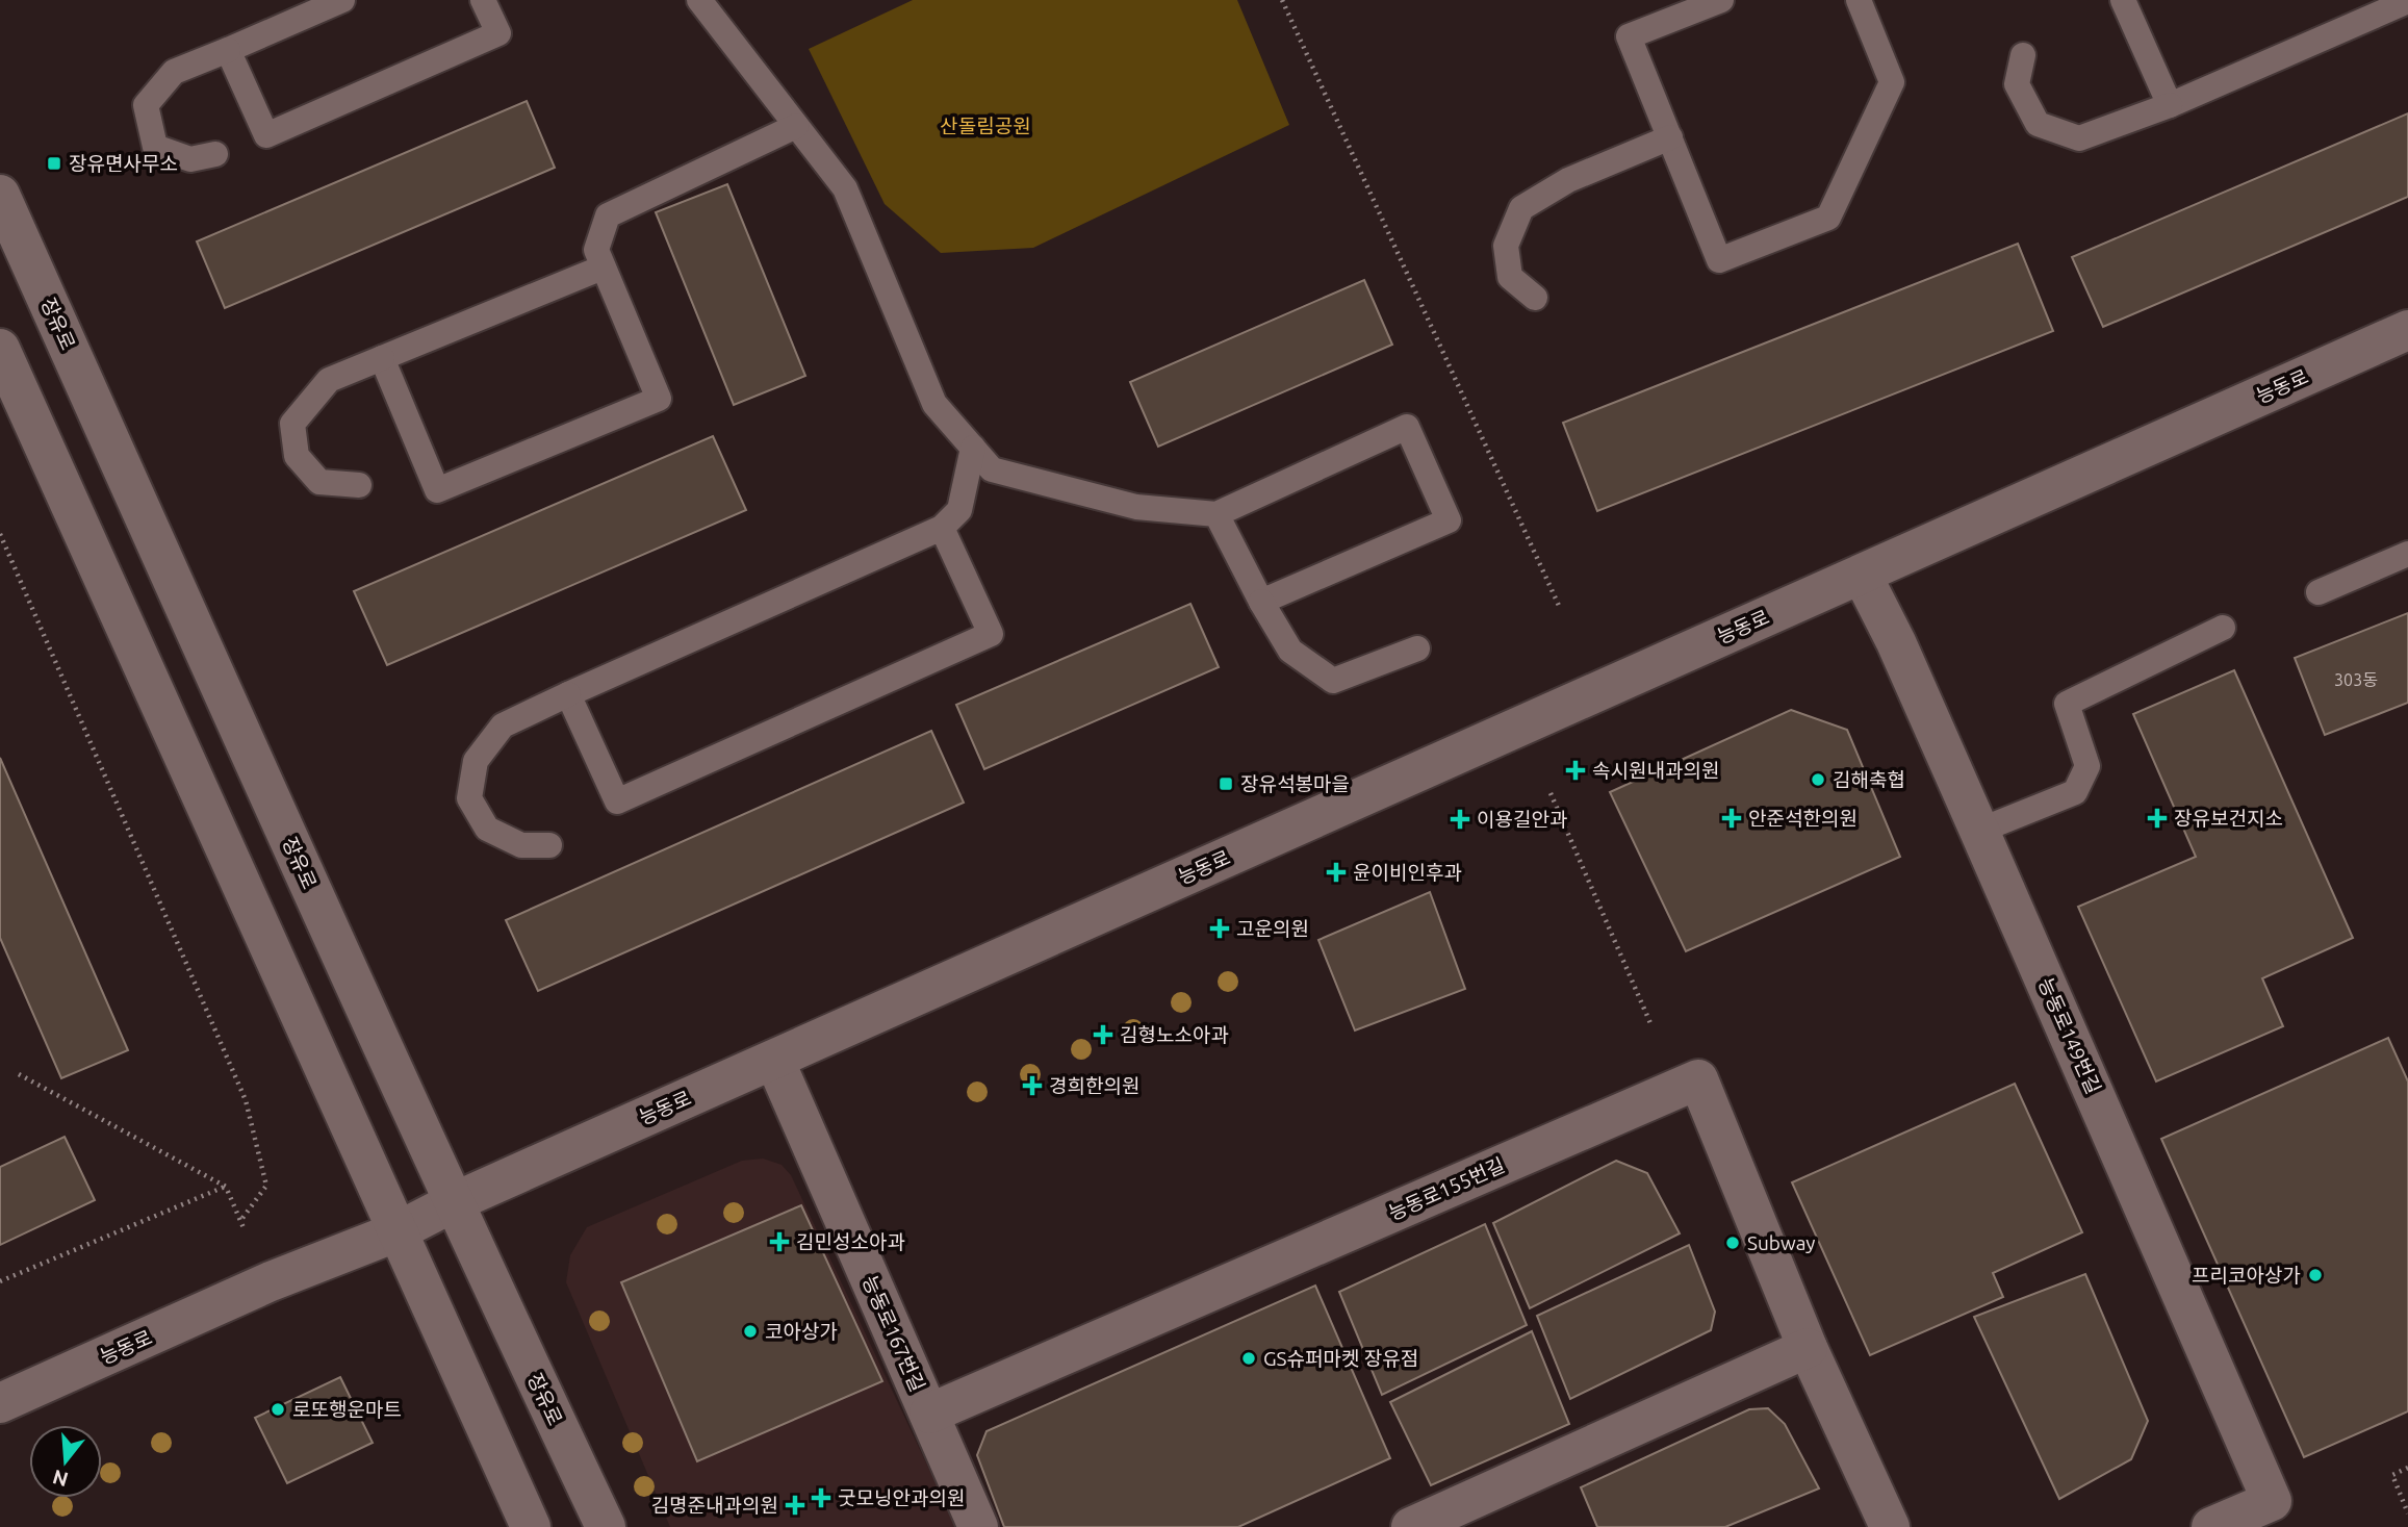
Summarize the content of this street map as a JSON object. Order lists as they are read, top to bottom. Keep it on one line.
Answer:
{"streets":{"street":["장유로","능동로","능동로149번길","능동로155번길","능동로167번길"]},"crossings":[["장유로","능동로"],["능동로","능동로149번길"],["능동로","능동로167번길"],["능동로155번길","능동로167번길"]],"parks":["산돌림공원"],"places":{"transit":["장유면사무소","장유석봉마을"],"health":["속시원내과의원","안준석한의원","장유보건지소","이용길안과","윤이비인후과","고운의원","김형노소아과","경희한의원","김민성소아과","굿모닝안과의원","김명준내과의원"],"other":["김해축협","Subway","프리코아상가","코아상가","GS슈퍼마켓 장유점","로또행운마트"]},"house_numbers":["303동"],"north":"bottom"}
